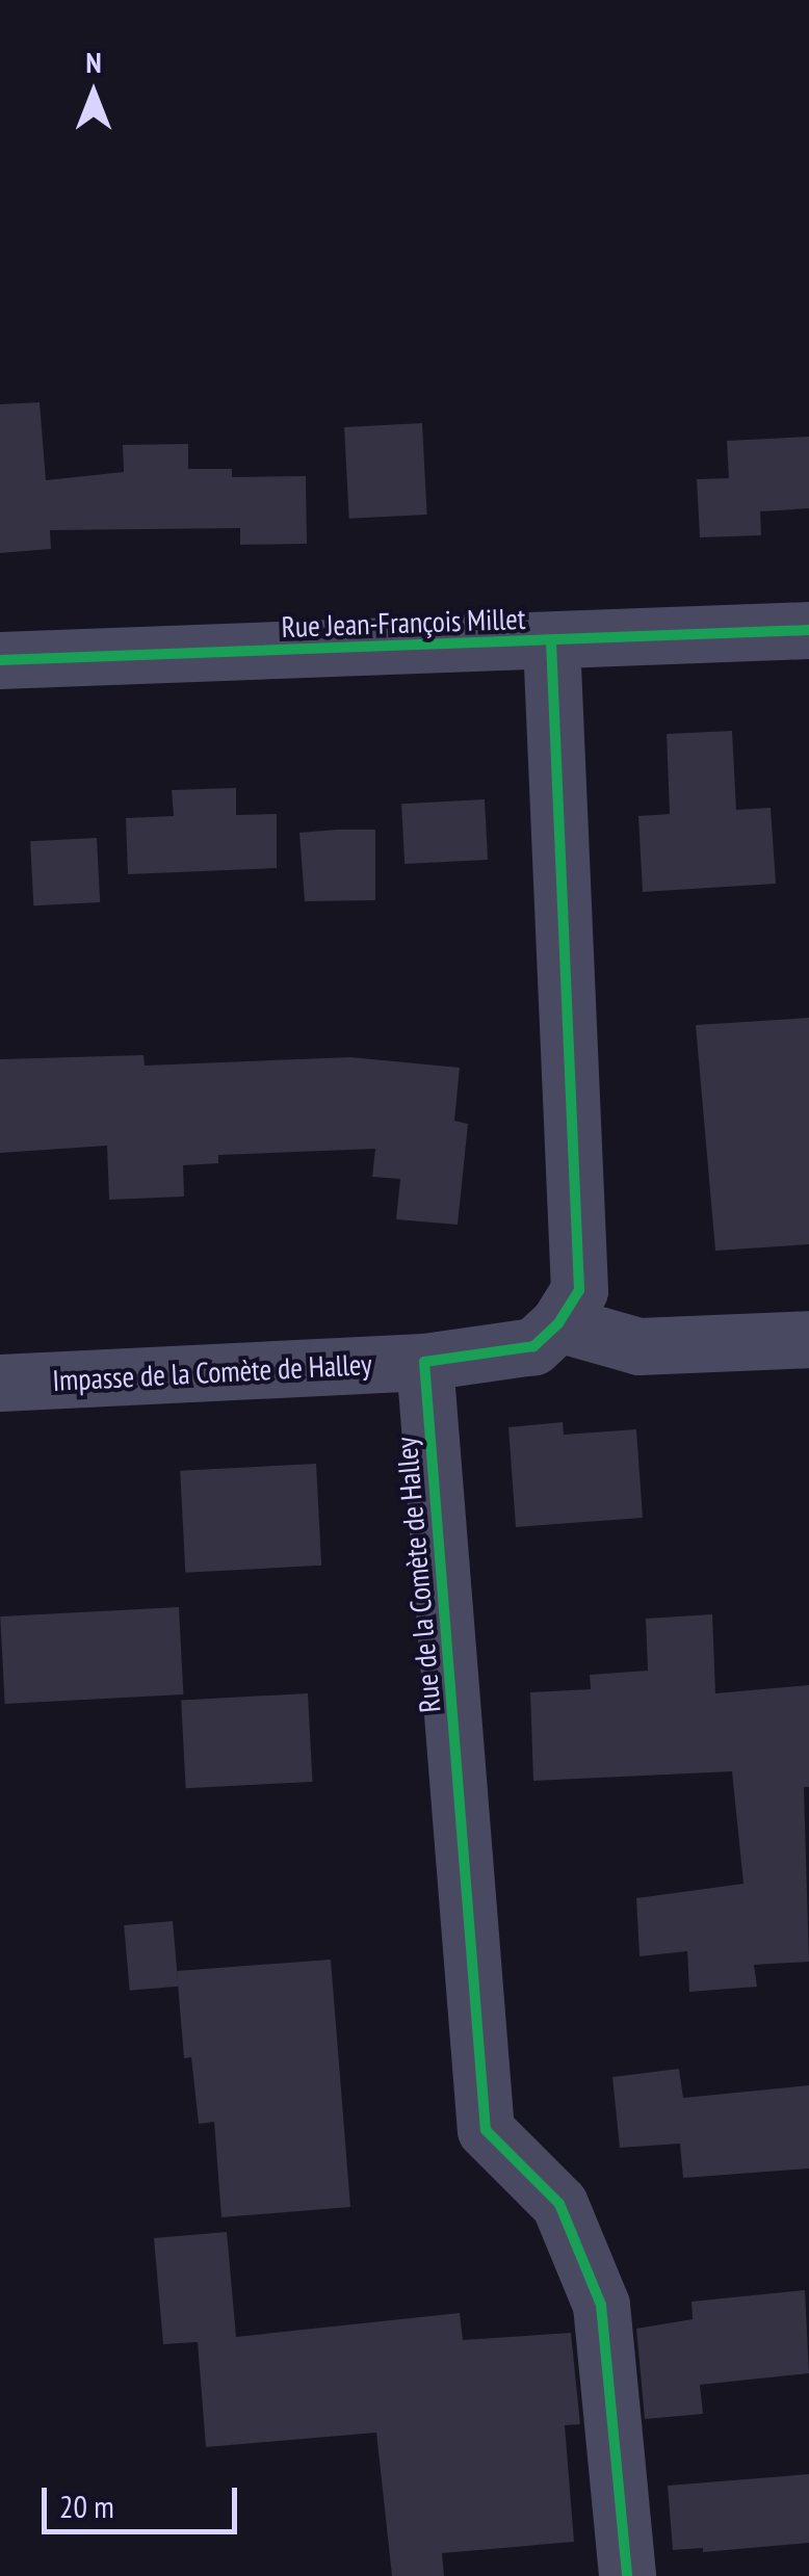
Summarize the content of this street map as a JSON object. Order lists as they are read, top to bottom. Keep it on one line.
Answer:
{"streets":{"street":["Rue Jean-François Millet","Impasse de la Comète de Halley","Rue de la Comète de Halley"]},"crossings":[["Impasse de la Comète de Halley","Rue de la Comète de Halley"]],"scale_bar":"20 m","north":"top"}
